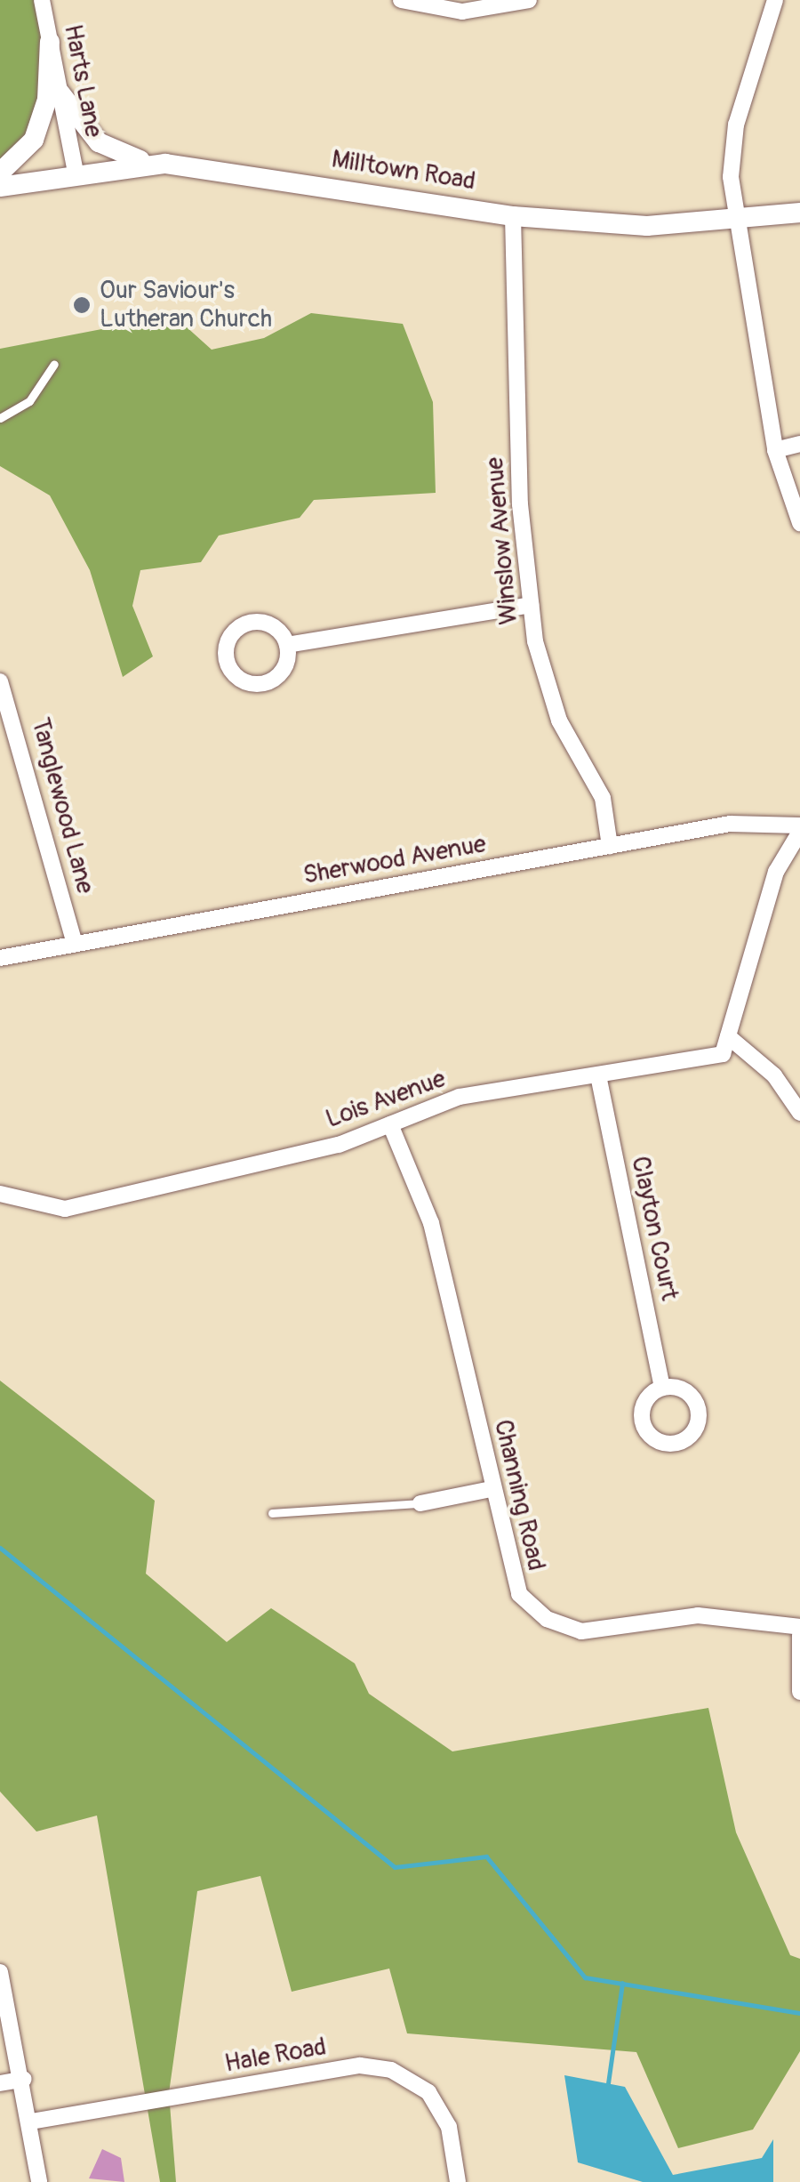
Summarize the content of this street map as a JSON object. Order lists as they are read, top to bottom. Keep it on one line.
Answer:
{"streets":{"street":["Harts Lane","Milltown Road","Winslow Avenue","Tanglewood Lane","Sherwood Avenue","Lois Avenue","Clayton Court","Channing Road","Hale Road"]},"crossings":[["Harts Lane","Milltown Road"],["Milltown Road","Winslow Avenue"],["Winslow Avenue","Sherwood Avenue"],["Tanglewood Lane","Sherwood Avenue"],["Lois Avenue","Clayton Court"],["Lois Avenue","Channing Road"]],"places":["Our Saviour's Lutheran Church"]}
